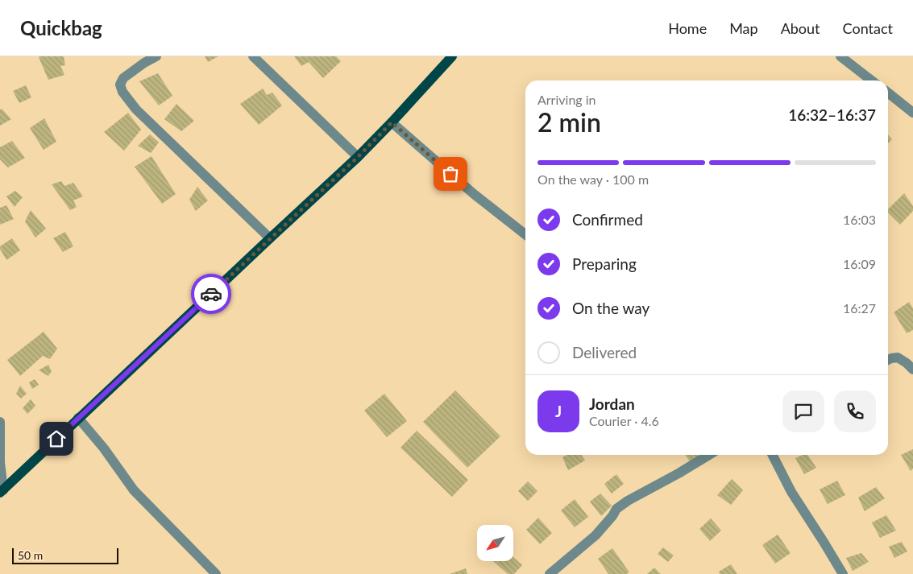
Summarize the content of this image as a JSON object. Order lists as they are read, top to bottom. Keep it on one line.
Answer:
{"scale_bar":"50 m","north":"bottom left","page":{"header":"Quickbag","nav":["Home","Map","About","Contact"],"heading":["2 min","Arriving in","16:32–16:37"],"panel":["Jordan","Courier · 4.6"],"bar":"On the way · 100 m","list":[["Confirmed","16:03"],["Preparing","16:09"],["On the way","16:27"],"Delivered"],"round":"J","scale":"50 m"}}
